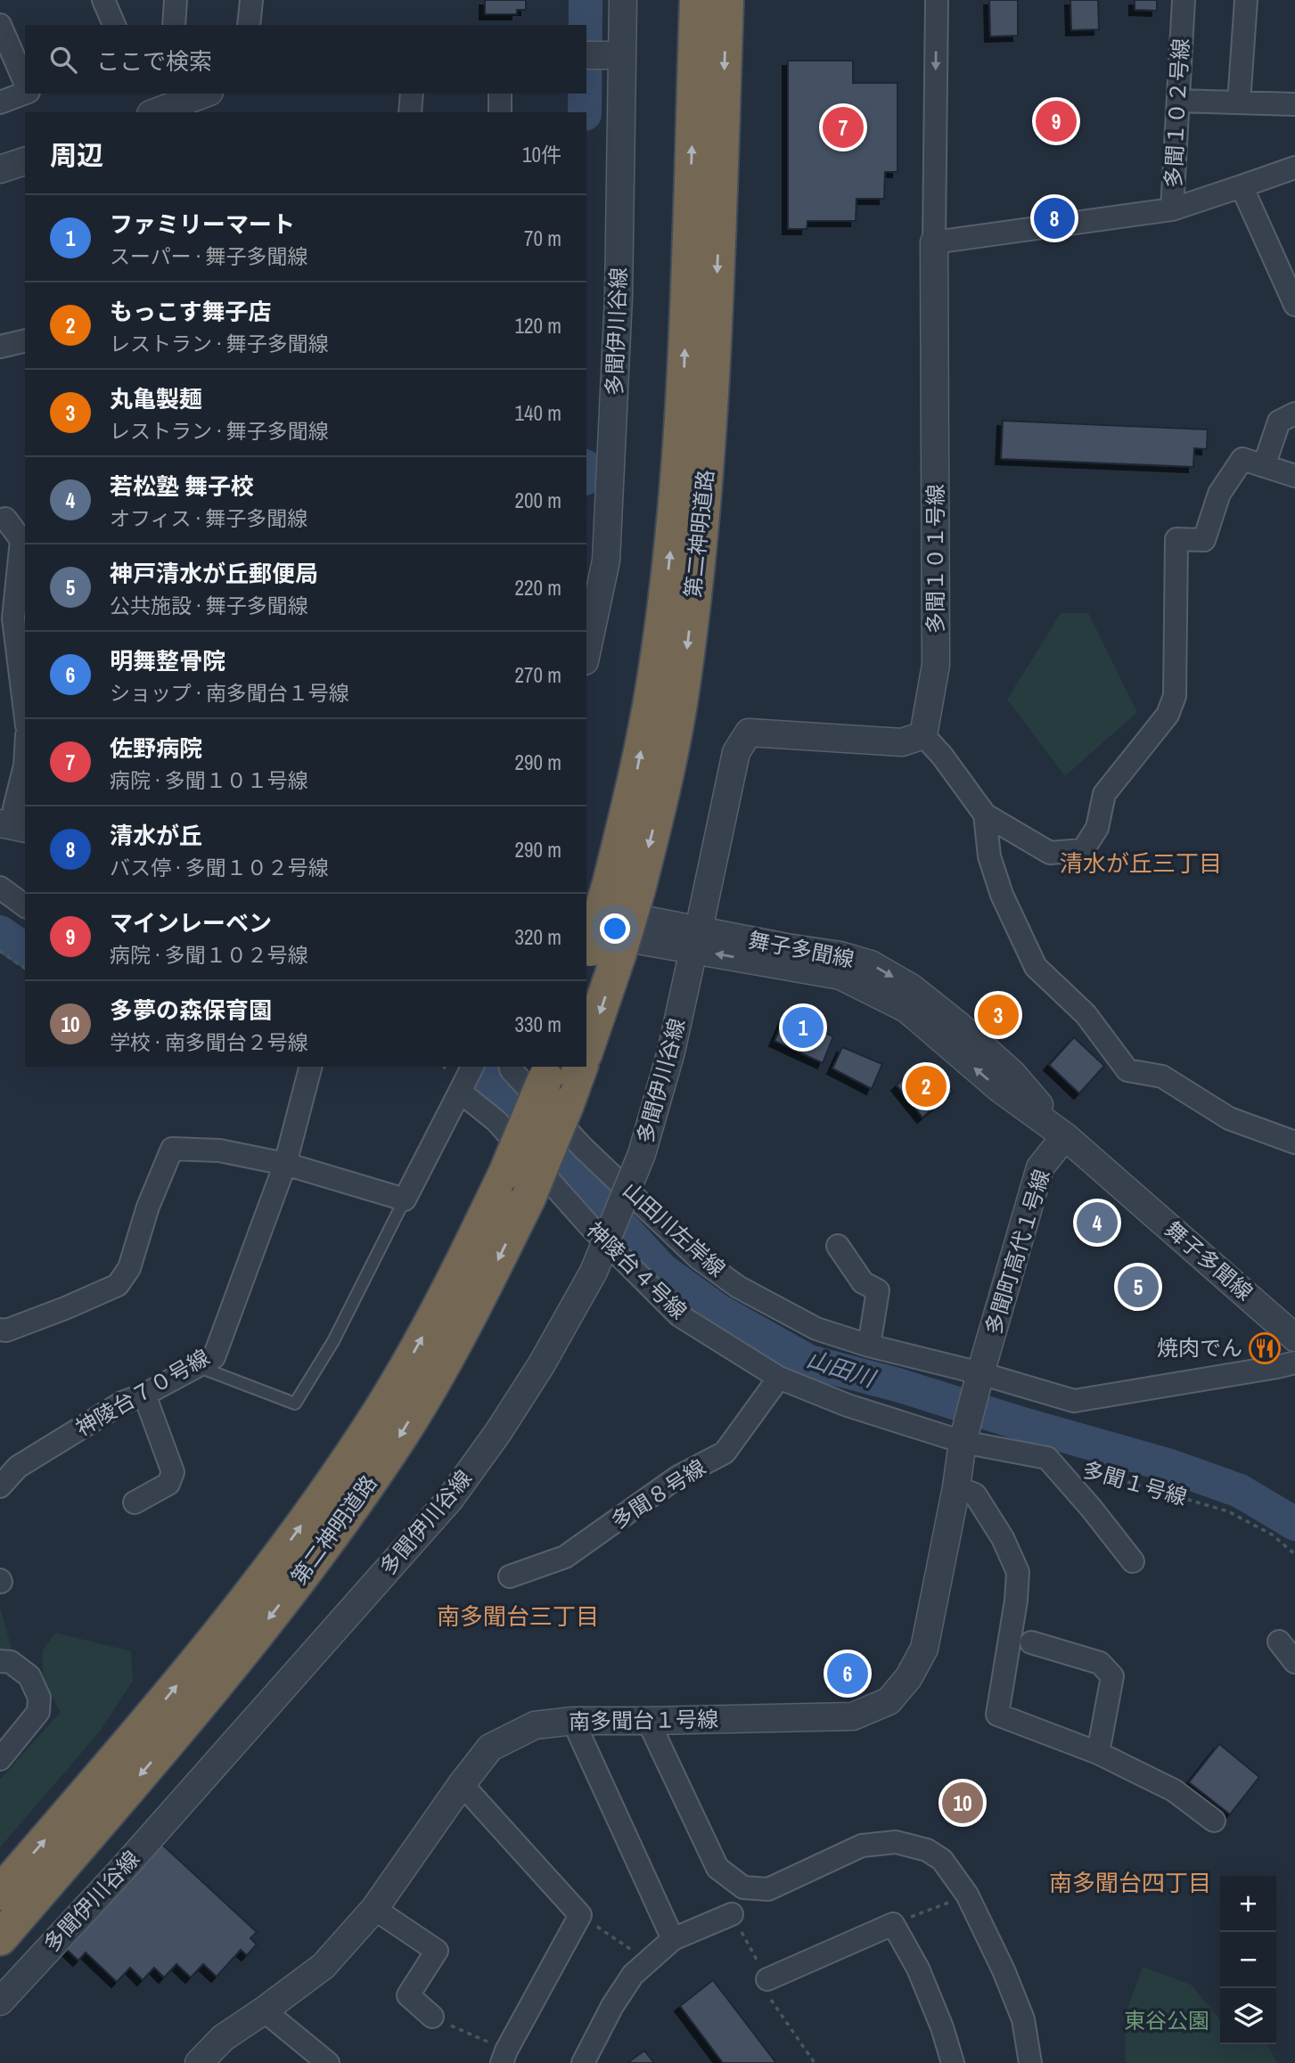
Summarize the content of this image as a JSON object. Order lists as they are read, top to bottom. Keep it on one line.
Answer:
{"streets":{"highway":["第二神明道路"],"street":["多聞１０２号線","多聞伊川谷線","多聞１０１号線","舞子多聞線","山田川左岸線","多聞町高代１号線","神陵台４号線","神陵台７０号線","多聞８号線","南多聞台１号線"],"path":["多聞１号線"]},"crossings":[["多聞１０２号線","多聞１０１号線"],["多聞伊川谷線","舞子多聞線"],["第二神明道路","舞子多聞線"],["舞子多聞線","多聞町高代１号線"],["山田川左岸線","多聞町高代１号線"],["山田川左岸線","南多聞台１号線"],["多聞町高代１号線","南多聞台１号線"],["神陵台４号線","多聞８号線"],["神陵台４号線","南多聞台１号線"]],"districts":["清水が丘三丁目","南多聞台三丁目","南多聞台四丁目"],"water":["山田川"],"parks":["東谷公園"],"places":{"restaurant":["焼肉でん"]},"page":{"search":"ここで検索","pins":["9","7","8","3","1","2","4","5","6","10"],"heading":["周辺","10件"],"list":[{"mark":"1","name":"ファミリーマート","note":"スーパー · 舞子多聞線","value":"70 m"},{"mark":"2","name":"もっこす舞子店","note":"レストラン · 舞子多聞線","value":"120 m"},{"mark":"3","name":"丸亀製麺","note":"レストラン · 舞子多聞線","value":"140 m"},{"mark":"4","name":"若松塾 舞子校","note":"オフィス · 舞子多聞線","value":"200 m"},{"mark":"5","name":"神戸清水が丘郵便局","note":"公共施設 · 舞子多聞線","value":"220 m"},{"mark":"6","name":"明舞整骨院","note":"ショップ · 南多聞台１号線","value":"270 m"},{"mark":"7","name":"佐野病院","note":"病院 · 多聞１０１号線","value":"290 m"},{"mark":"8","name":"清水が丘","note":"バス停 · 多聞１０２号線","value":"290 m"},{"mark":"9","name":"マインレーベン","note":"病院 · 多聞１０２号線","value":"320 m"},{"mark":"10","name":"多夢の森保育園","note":"学校 · 南多聞台２号線","value":"330 m"}],"map_buttons":["+","−"]}}
